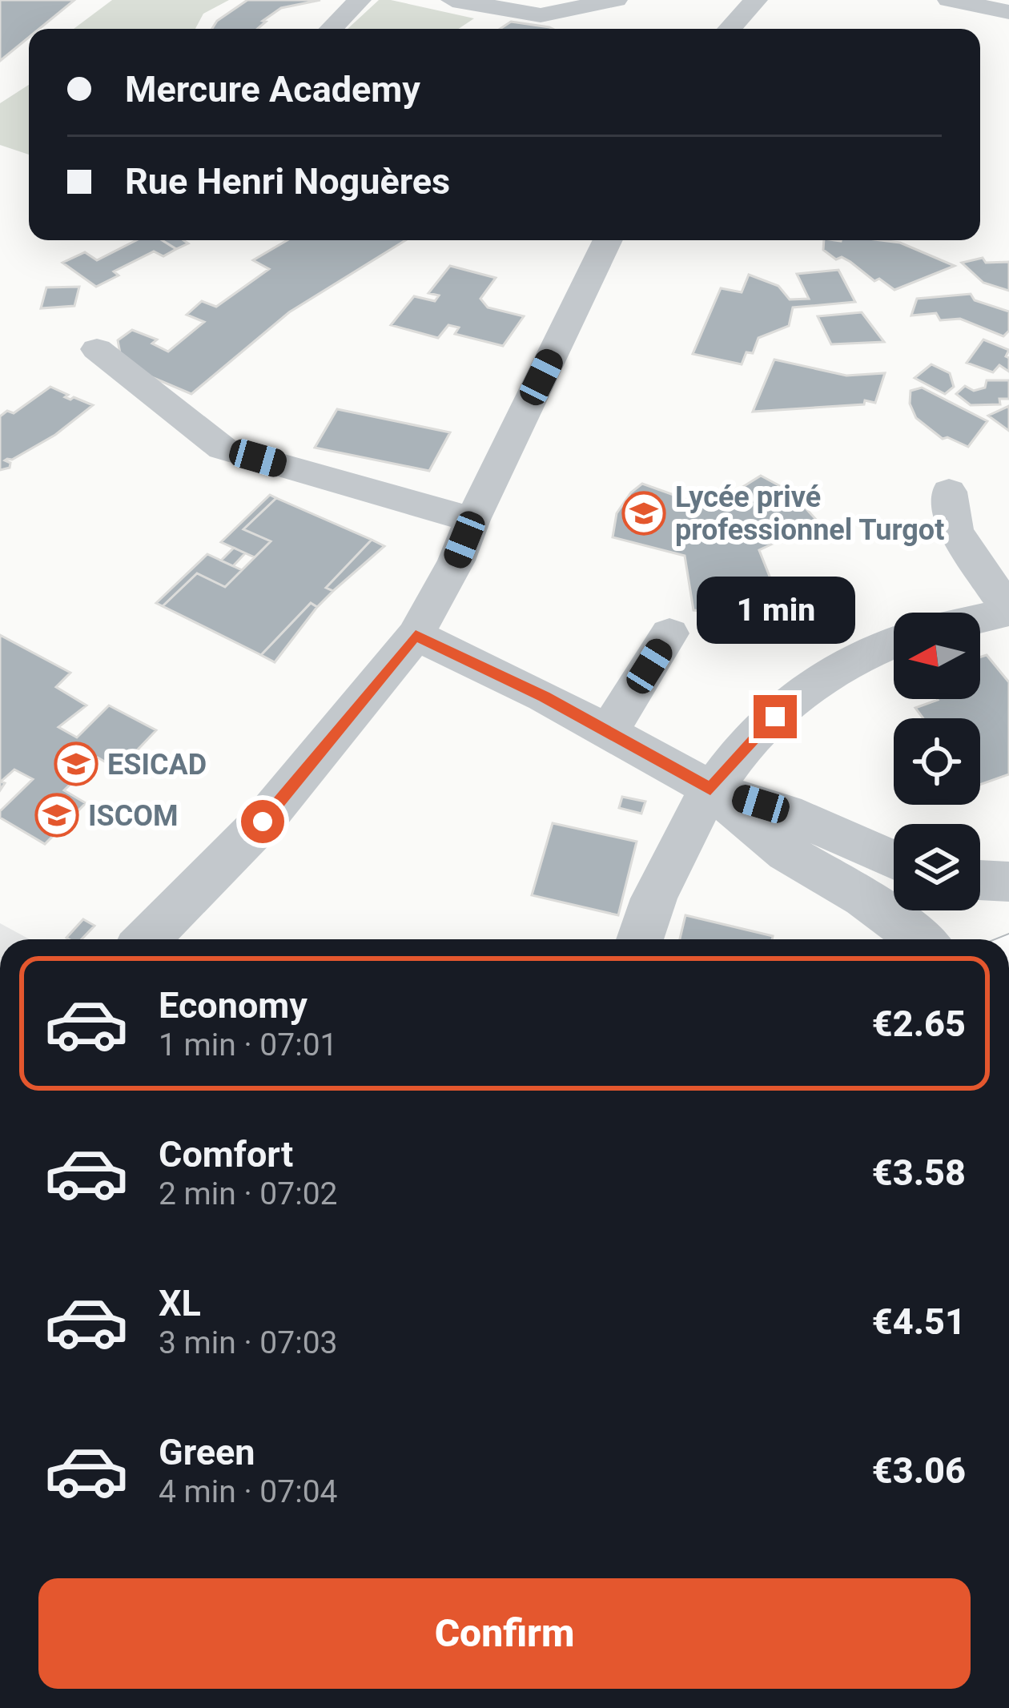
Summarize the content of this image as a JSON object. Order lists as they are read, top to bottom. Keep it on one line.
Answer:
{"places":{"school or university":["Lycée privé professionnel Turgot","ESICAD","ISCOM"]},"north":"left","page":{"banner":["Mercure Academy","Rue Henri Noguères"],"bubble":"1 min","list":[{"name":"Economy","note":"1 min · 07:01","value":"€2.65"},{"name":"Comfort","note":"2 min · 07:02","value":"€3.58"},{"name":"XL","note":"3 min · 07:03","value":"€4.51"},{"name":"Green","note":"4 min · 07:04","value":"€3.06"}],"buttons":"Confirm"}}
